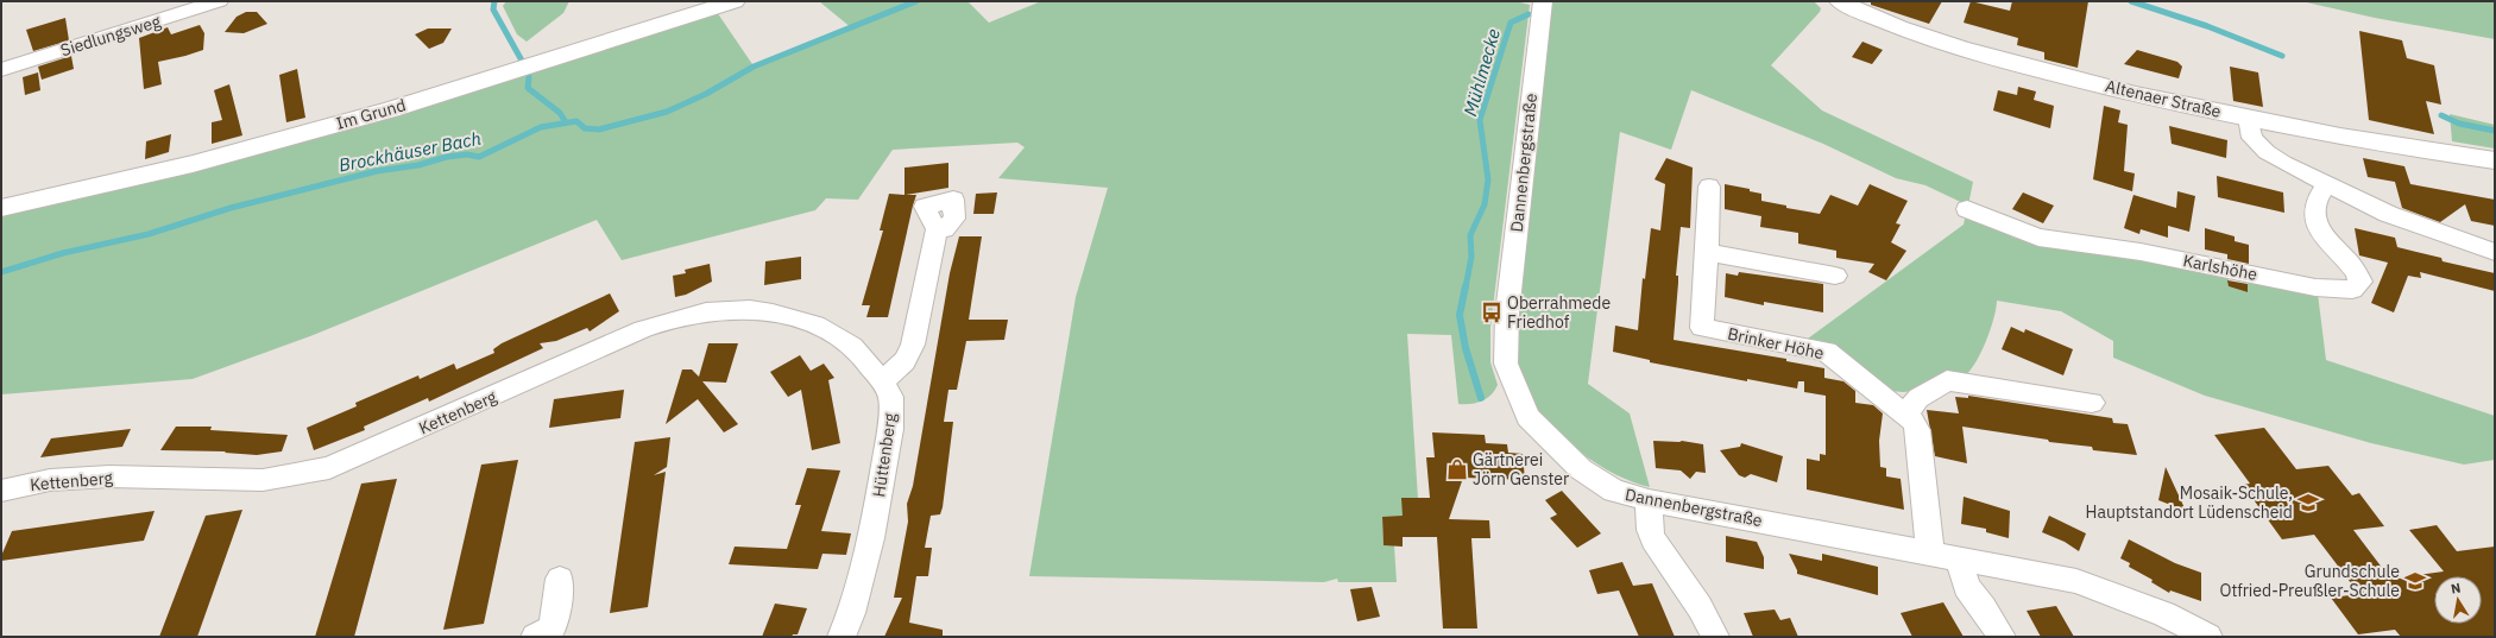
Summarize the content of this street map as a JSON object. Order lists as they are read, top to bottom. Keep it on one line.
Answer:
{"streets":{"main road":["Altenaer Straße","Im Grund"],"street":["Siedlungsweg","Dannenbergstraße","Karlshöhe","Brinker Höhe","Kettenberg","Hüttenberg"]},"crossings":[["Dannenbergstraße","Brinker Höhe"],["Kettenberg","Hüttenberg"]],"water":["Mühlmecke","Brockhäuser Bach"],"places":{"bus stop":["Oberrahmede Friedhof"],"shop":["Gärtnerei Jörn Genster"],"school or university":["Mosaik-Schule, Hauptstandort Lüdenscheid","Grundschule Otfried-Preußler-Schule"]},"north":"top"}
